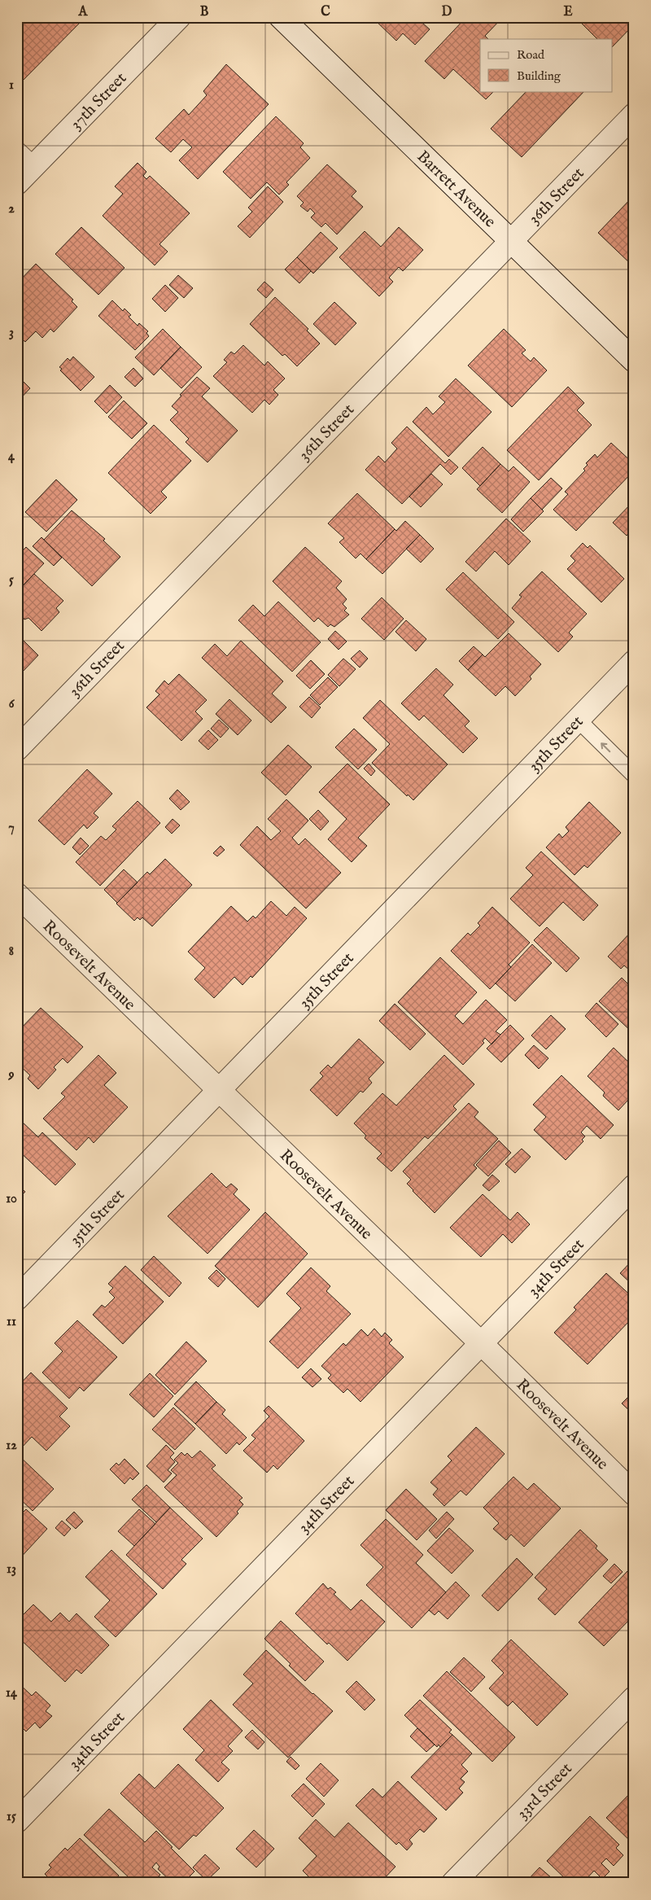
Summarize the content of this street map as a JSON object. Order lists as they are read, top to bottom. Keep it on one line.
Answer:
{"streets":{"street":["37th Street","Barrett Avenue","36th Street","35th Street","Roosevelt Avenue","34th Street","33rd Street"]},"crossings":[["Barrett Avenue","36th Street"],["35th Street","Roosevelt Avenue"],["Roosevelt Avenue","34th Street"]],"legend":["Road","Building"],"grid":{"columns":["A","B","C","D","E"],"rows":["1","2","3","4","5","6","7","8","9","10","11","12","13","14","15"]}}
